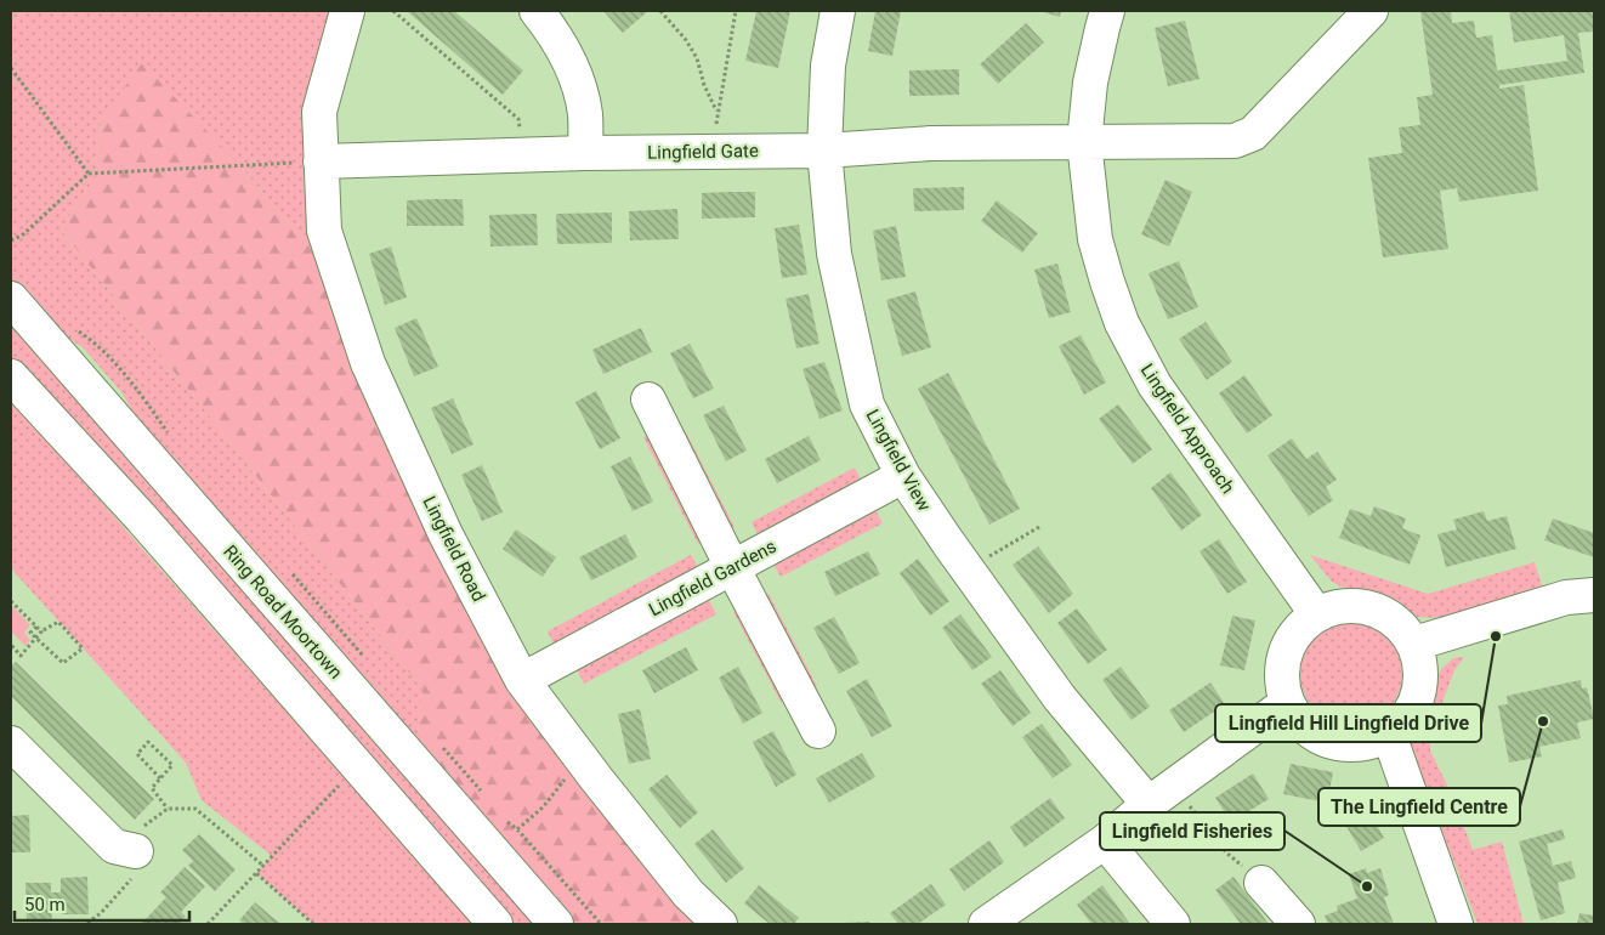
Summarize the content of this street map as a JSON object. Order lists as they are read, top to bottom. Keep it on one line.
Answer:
{"streets":{"main road":["Lingfield Gate","Lingfield Approach","Lingfield View","Lingfield Road","Lingfield Gardens","Ring Road Moortown"]},"crossings":[["Lingfield Gate","Lingfield Approach"],["Lingfield Gate","Lingfield View"],["Lingfield Gate","Lingfield Road"],["Lingfield View","Lingfield Gardens"],["Lingfield Road","Lingfield Gardens"]],"places":["Lingfield Hill Lingfield Drive","The Lingfield Centre","Lingfield Fisheries"],"scale_bar":"50 m"}
